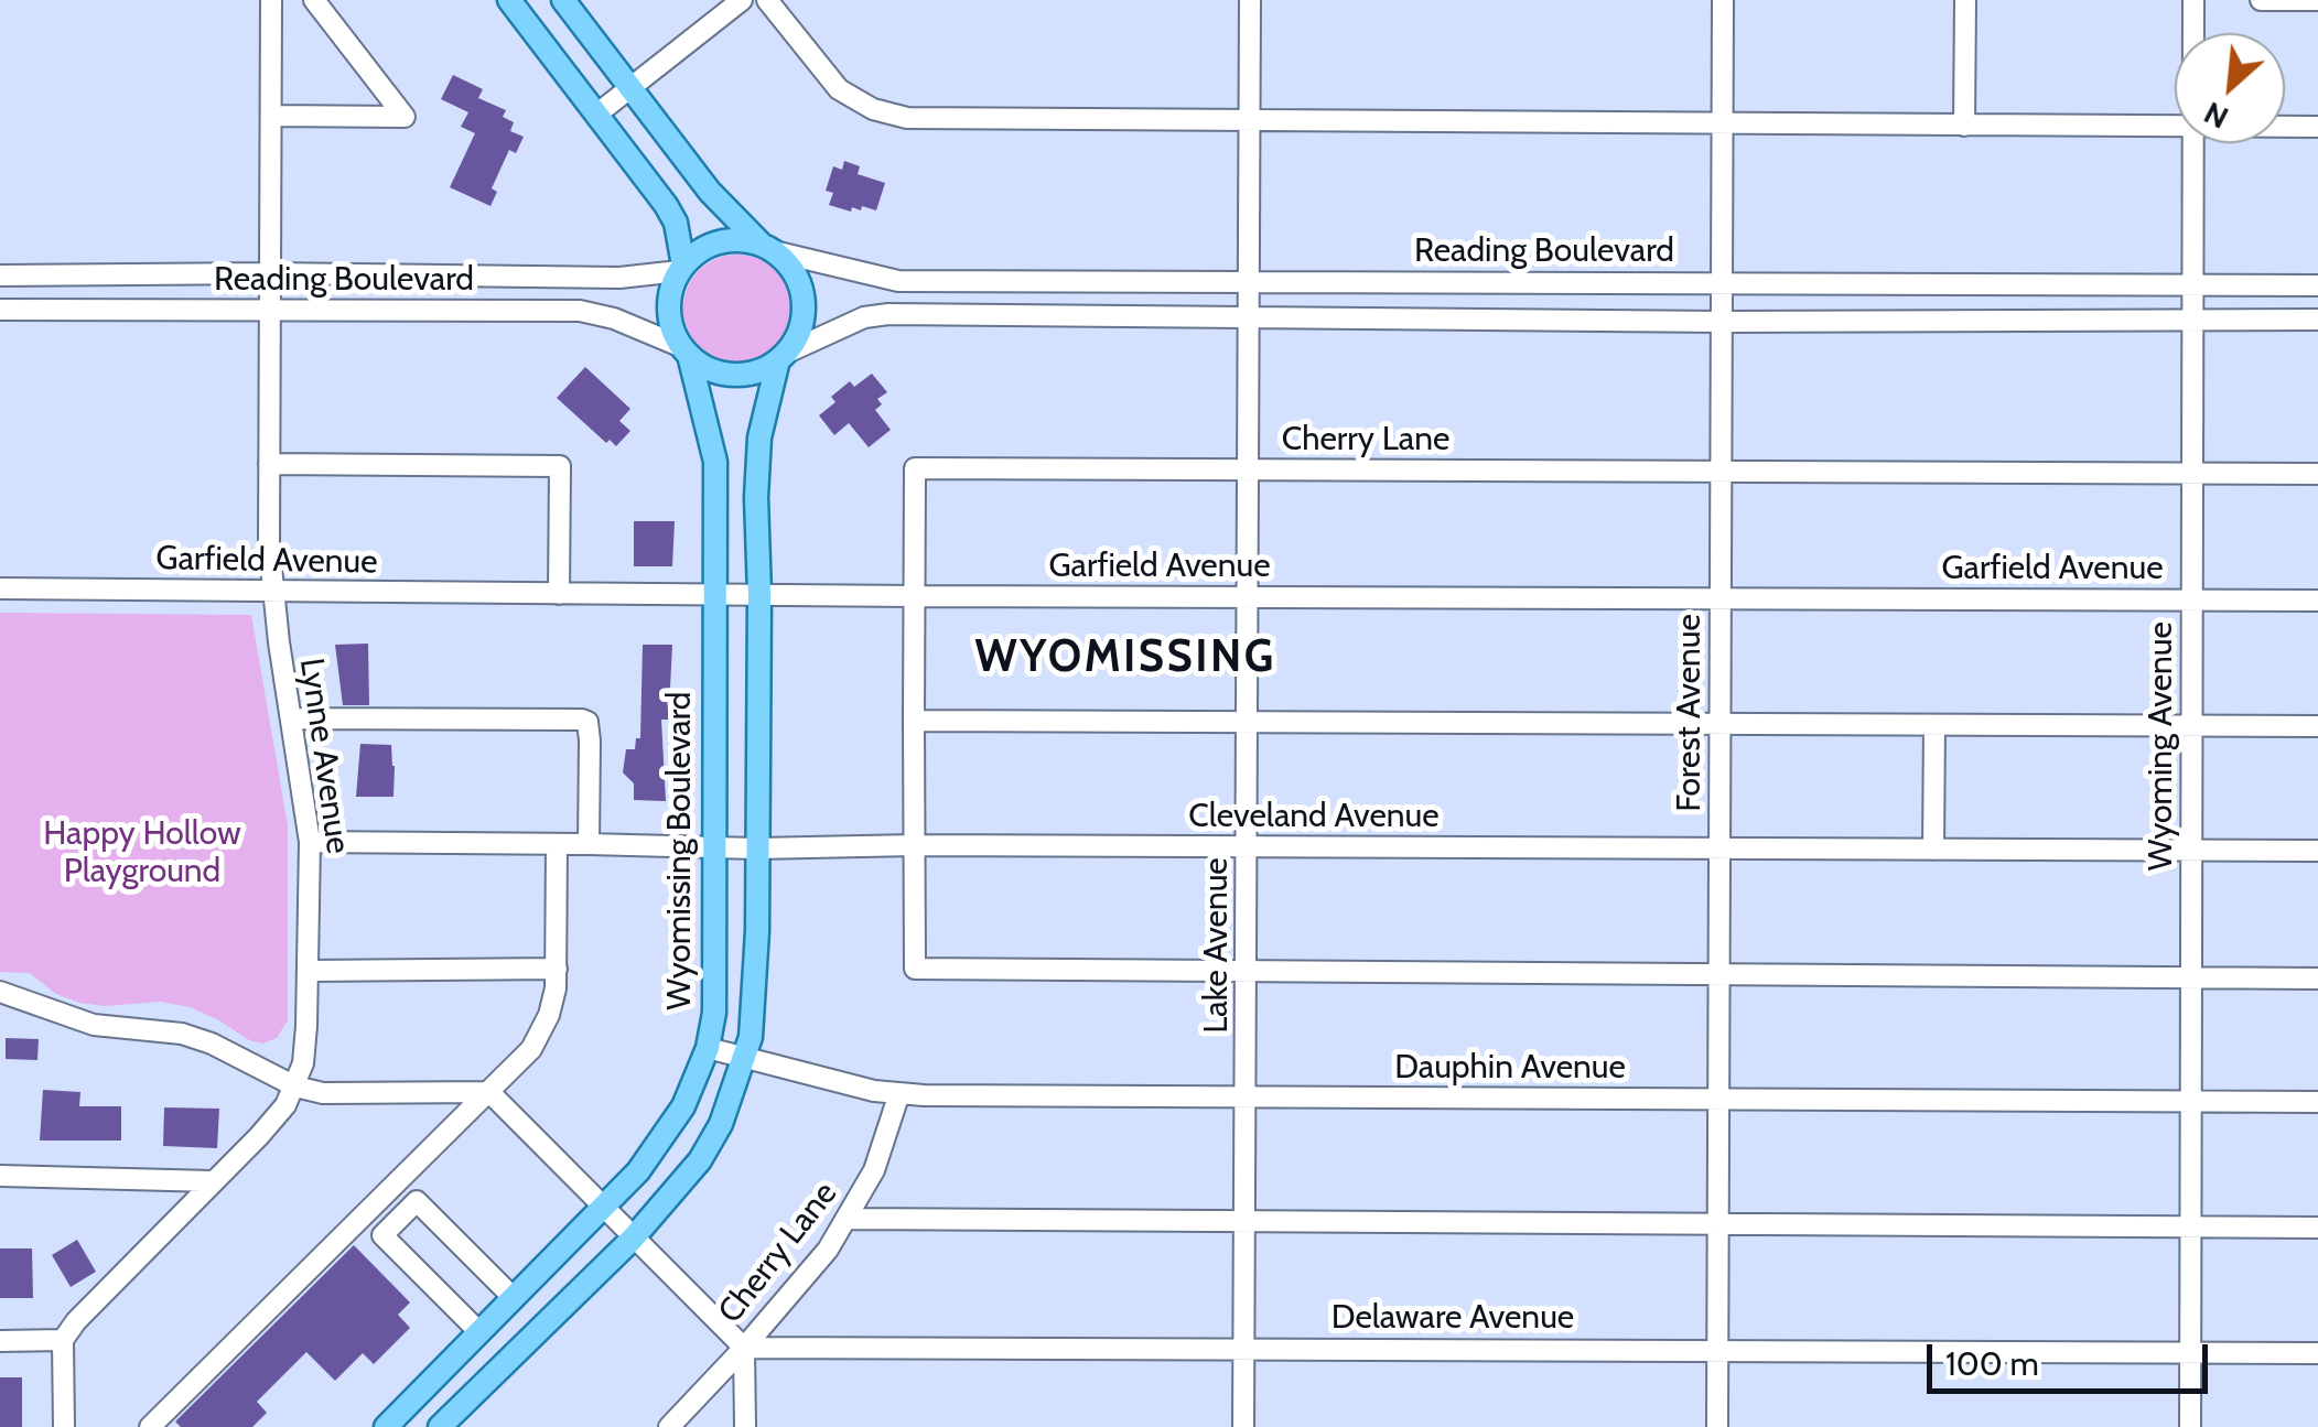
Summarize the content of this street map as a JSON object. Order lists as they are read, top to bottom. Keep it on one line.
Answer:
{"streets":{"main road":["Wyomissing Boulevard"],"street":["Reading Boulevard","Cherry Lane","Garfield Avenue","Forest Avenue","Wyoming Avenue","Lynne Avenue","Cleveland Avenue","Lake Avenue","Dauphin Avenue","Delaware Avenue"]},"crossings":[["Reading Boulevard","Forest Avenue"],["Reading Boulevard","Wyoming Avenue"],["Reading Boulevard","Lynne Avenue"],["Reading Boulevard","Wyomissing Boulevard"],["Reading Boulevard","Lake Avenue"],["Cherry Lane","Garfield Avenue"],["Cherry Lane","Forest Avenue"],["Cherry Lane","Wyoming Avenue"],["Cherry Lane","Cleveland Avenue"],["Cherry Lane","Lake Avenue"],["Cherry Lane","Dauphin Avenue"],["Cherry Lane","Delaware Avenue"],["Garfield Avenue","Forest Avenue"],["Garfield Avenue","Wyoming Avenue"],["Garfield Avenue","Lynne Avenue"],["Garfield Avenue","Wyomissing Boulevard"],["Garfield Avenue","Lake Avenue"],["Forest Avenue","Cleveland Avenue"],["Forest Avenue","Dauphin Avenue"],["Forest Avenue","Delaware Avenue"],["Wyoming Avenue","Cleveland Avenue"],["Wyoming Avenue","Dauphin Avenue"],["Wyoming Avenue","Delaware Avenue"],["Lynne Avenue","Cleveland Avenue"],["Cleveland Avenue","Wyomissing Boulevard"],["Cleveland Avenue","Lake Avenue"],["Wyomissing Boulevard","Dauphin Avenue"],["Lake Avenue","Dauphin Avenue"],["Lake Avenue","Delaware Avenue"]],"districts":["WYOMISSING"],"parks":["Happy Hollow Playground"],"scale_bar":"100 m","north":"bottom left"}
